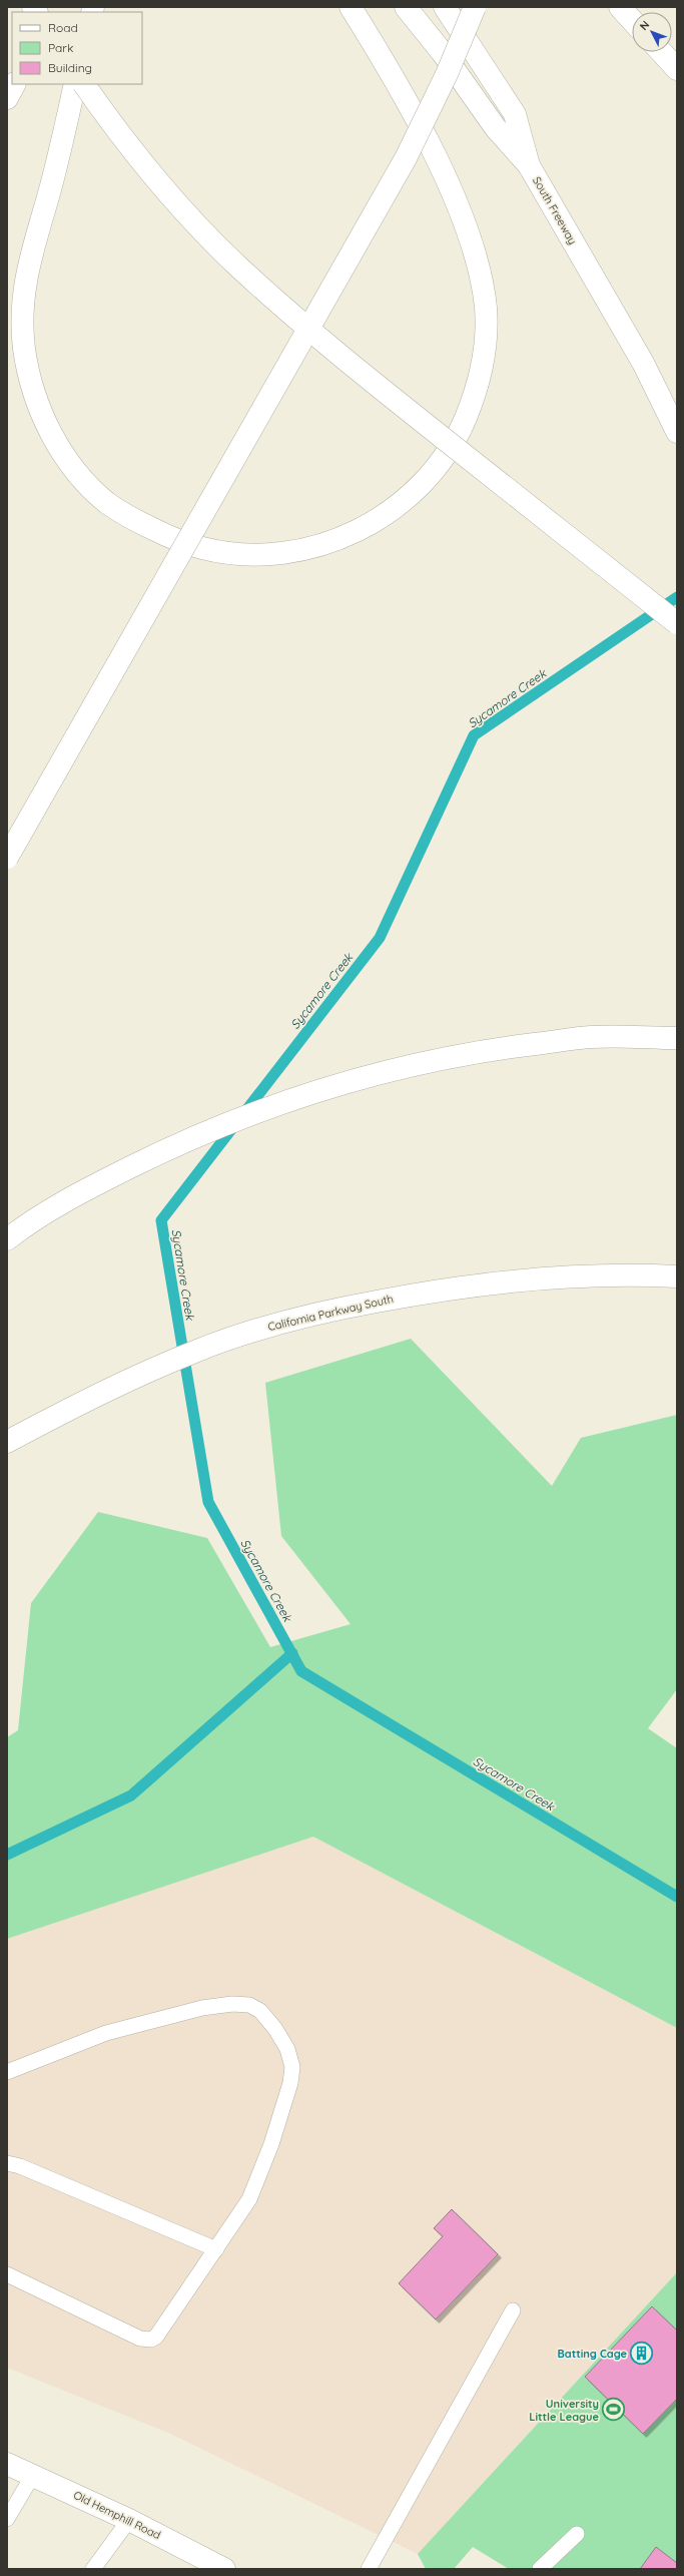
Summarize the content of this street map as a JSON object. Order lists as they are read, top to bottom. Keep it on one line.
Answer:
{"streets":{"main road":["South Freeway","California Parkway South","Old Hemphill Road"]},"water":["Sycamore Creek"],"places":{"building":["Batting Cage"],"sports":["University Little League"]},"legend":["Road","Park","Building"],"north":"top left"}
